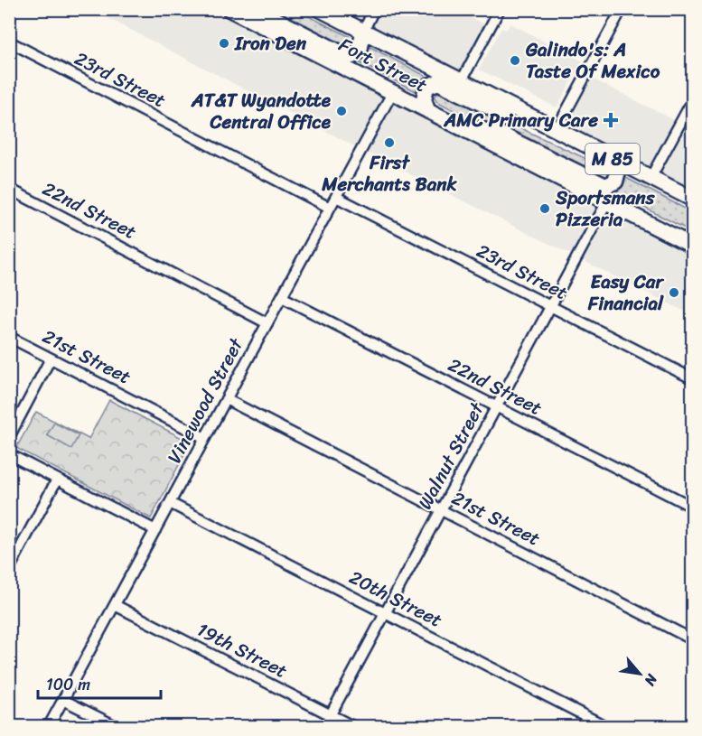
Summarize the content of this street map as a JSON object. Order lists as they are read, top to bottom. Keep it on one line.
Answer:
{"streets":{"main road":["Fort Street","M 85"],"street":["23rd Street","22nd Street","21st Street","Vinewood Street","Walnut Street","20th Street","19th Street"]},"crossings":[["Fort Street","Vinewood Street"],["Fort Street","Walnut Street"],["23rd Street","Vinewood Street"],["23rd Street","Walnut Street"],["22nd Street","Vinewood Street"],["22nd Street","Walnut Street"],["21st Street","Vinewood Street"],["21st Street","Walnut Street"],["Vinewood Street","20th Street"],["Vinewood Street","19th Street"],["Walnut Street","20th Street"],["Walnut Street","19th Street"]],"places":{"other":["Iron Den","Galindo's: A Taste Of Mexico","AT&T Wyandotte Central Office","First Merchants Bank","Sportsmans Pizzeria","Easy Car Financial"],"health":["AMC Primary Care"]},"scale_bar":"100 m","north":"bottom right"}
